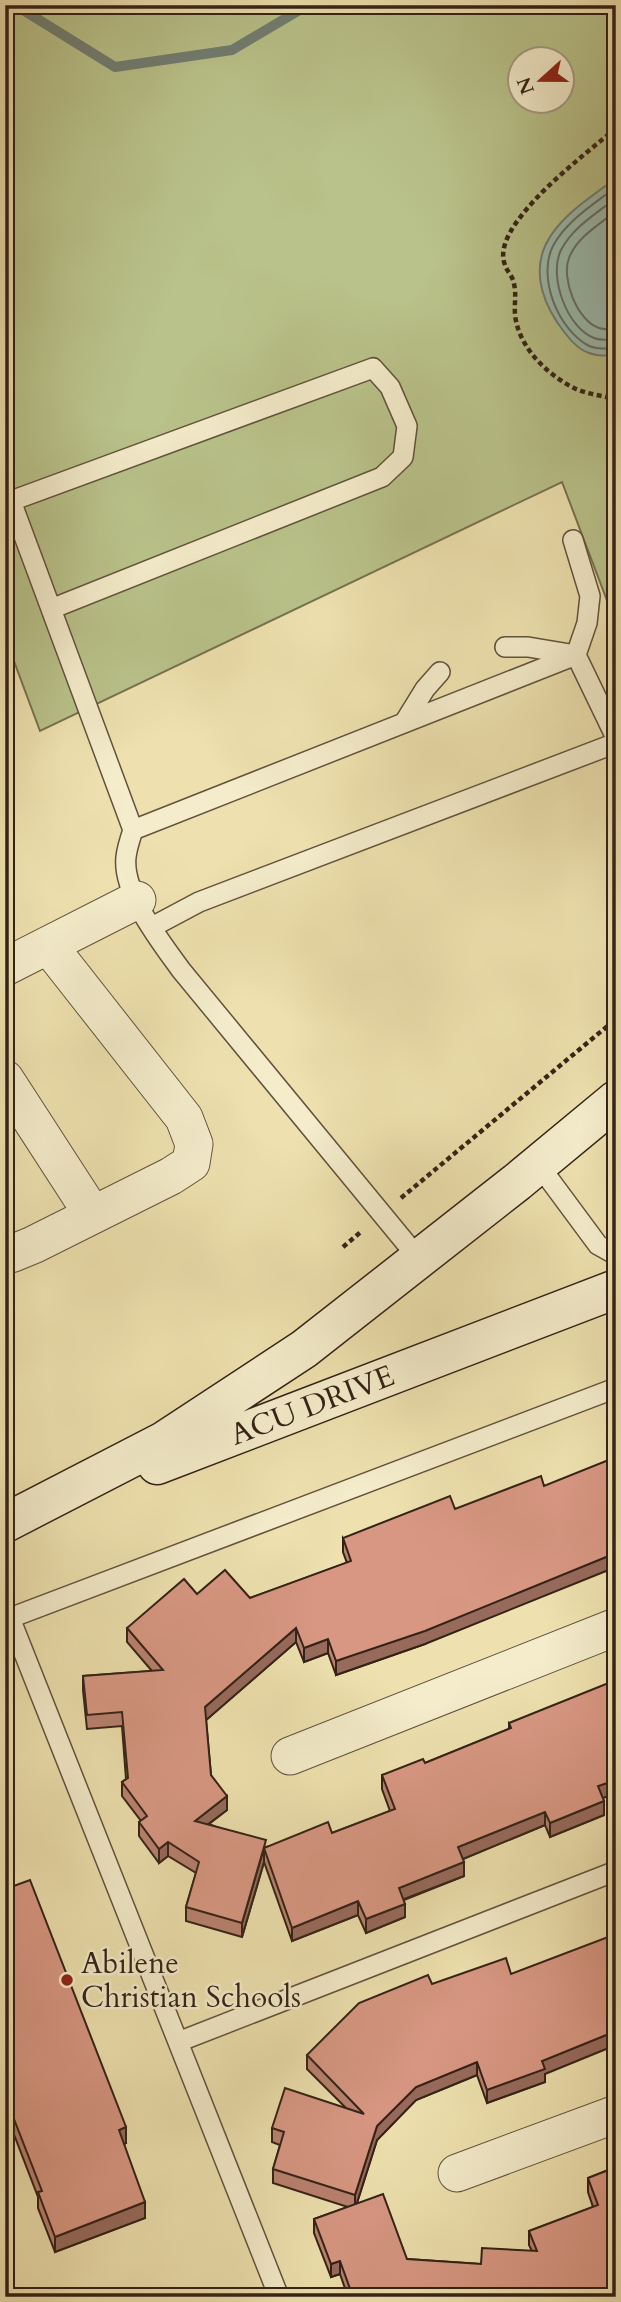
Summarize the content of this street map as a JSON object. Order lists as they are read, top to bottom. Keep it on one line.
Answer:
{"streets":{"street":["ACU DRIVE"]},"places":["Abilene Christian Schools"],"north":"left"}
